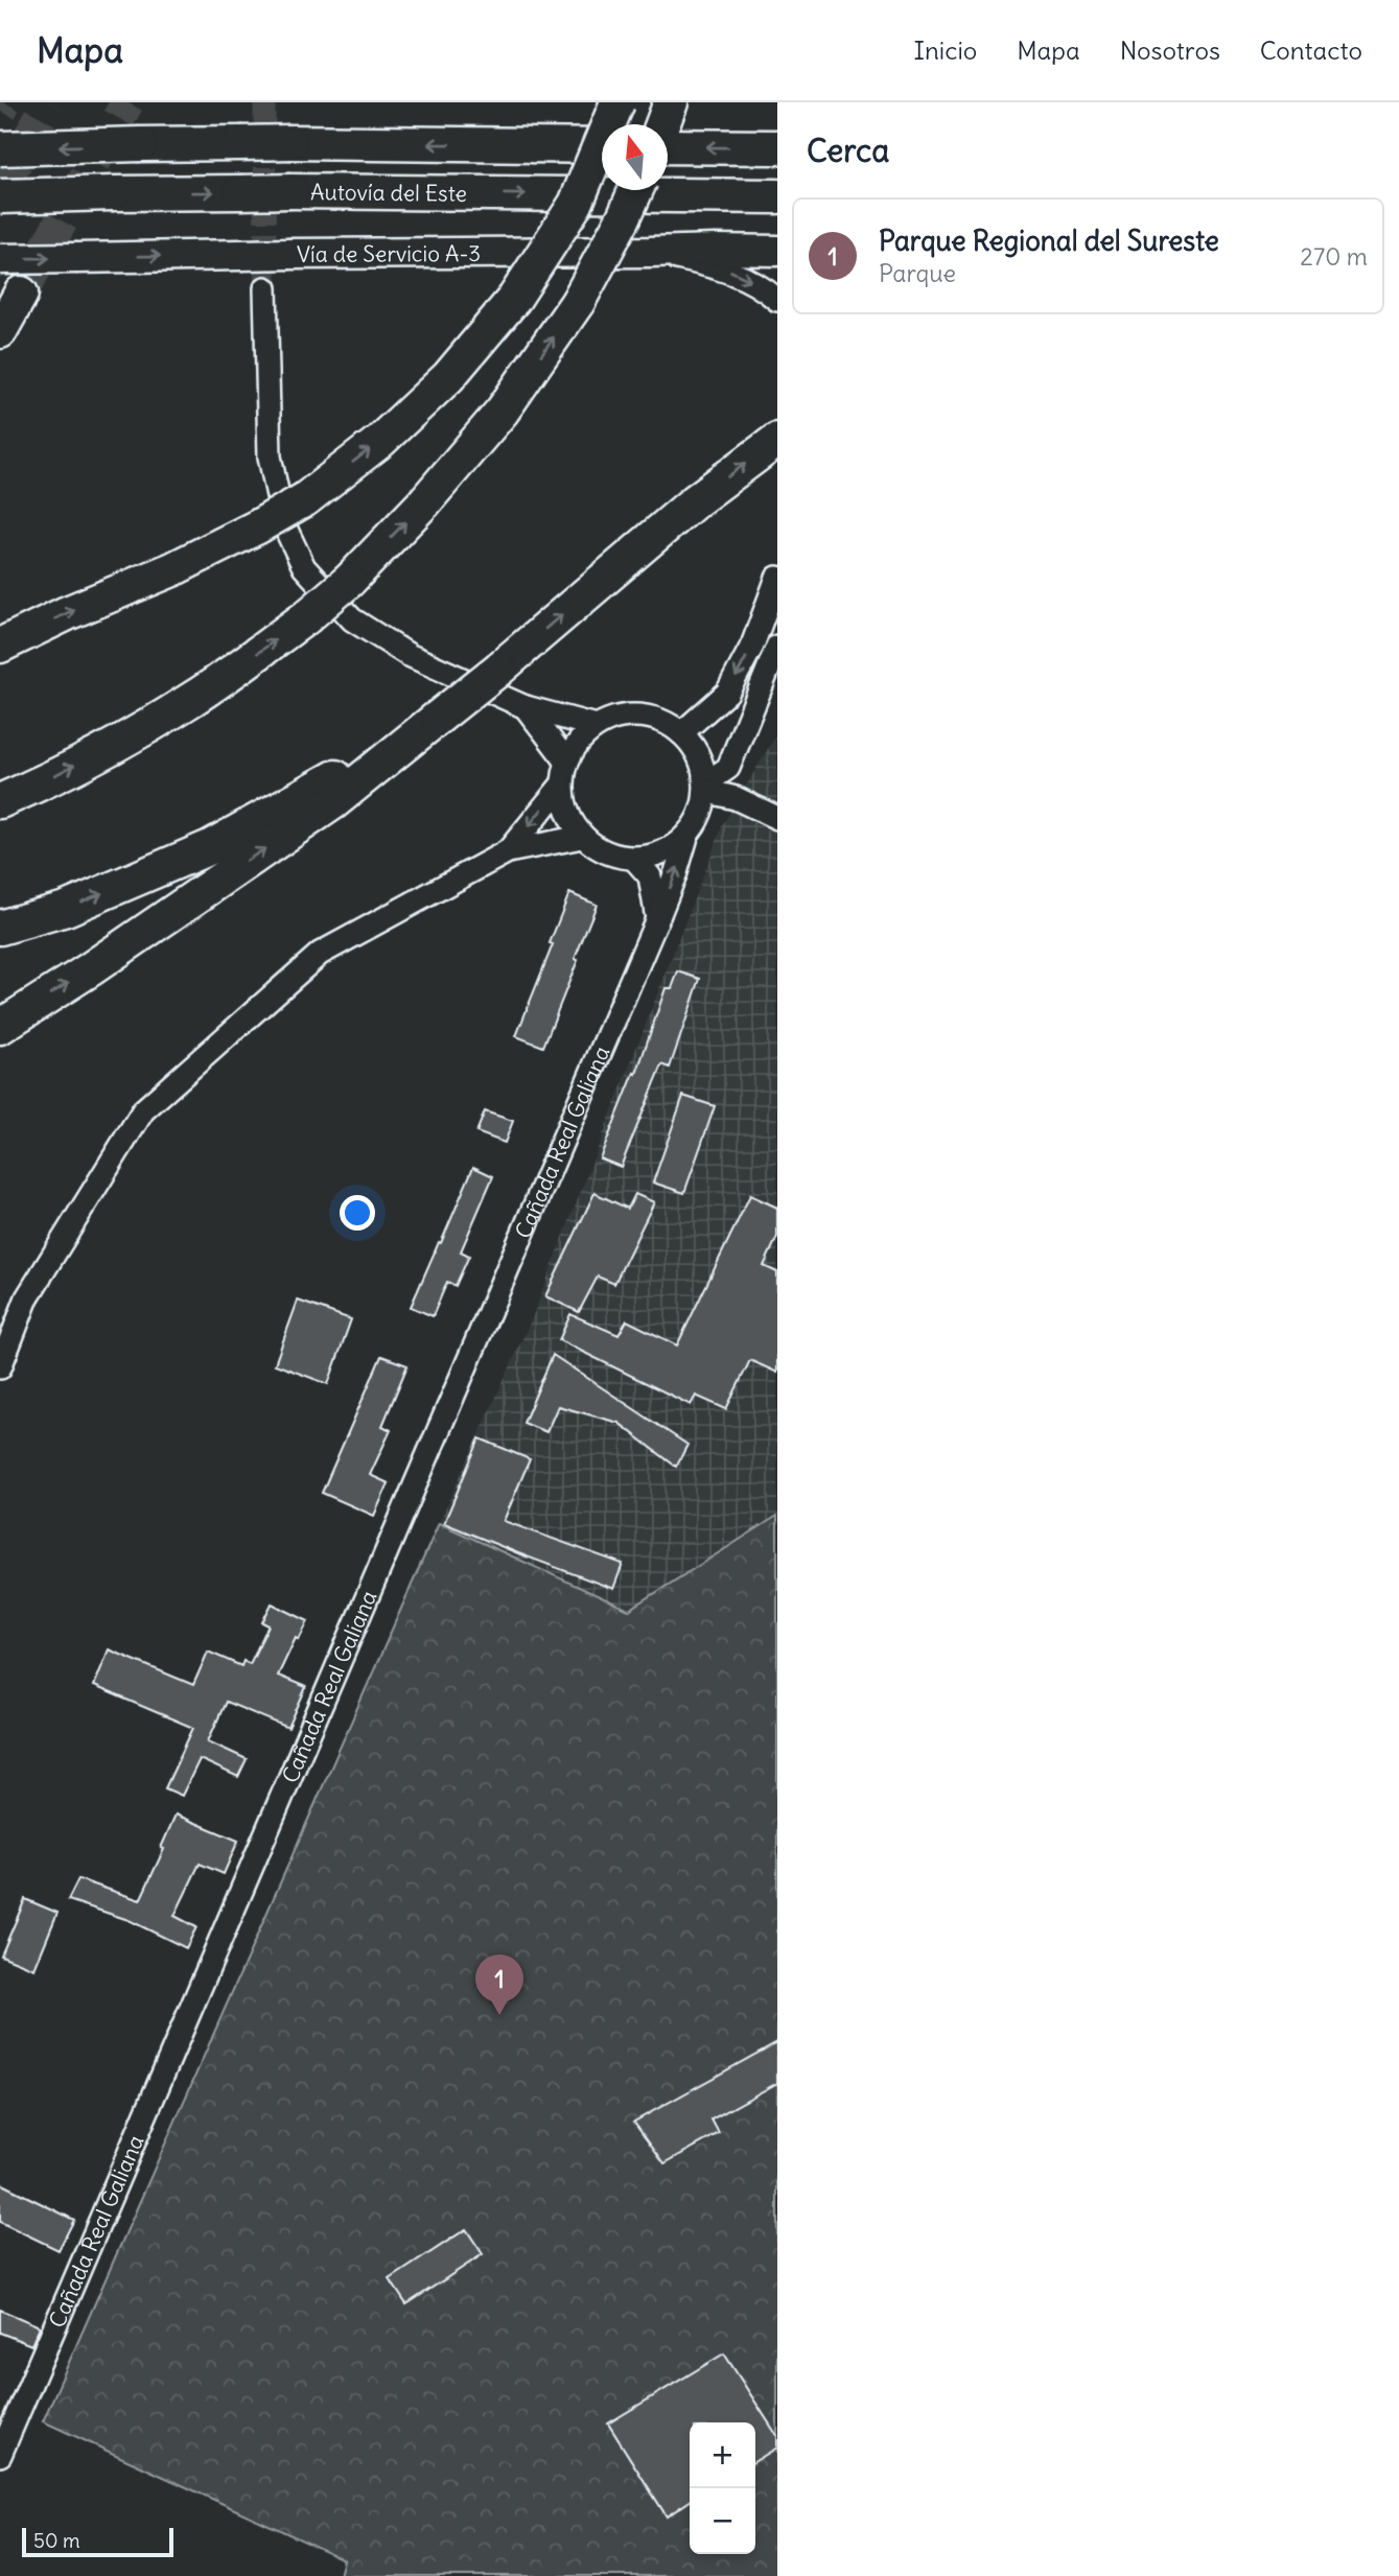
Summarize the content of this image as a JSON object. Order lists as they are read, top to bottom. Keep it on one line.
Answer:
{"streets":{"highway":["Autovía del Este"],"main road":["Vía de Servicio A-3"],"street":["Cañada Real Galiana"]},"one_way":["Vía de Servicio A-3"],"scale_bar":"50 m","north":"top","page":{"header":"Mapa","nav":["Inicio","Mapa","Nosotros","Contacto"],"heading":"Cerca","list":[{"mark":"1","name":"Parque Regional del Sureste","note":"Parque","value":"270 m"}],"pins":"1","map_buttons":["+","−"],"scale":"50 m"}}
